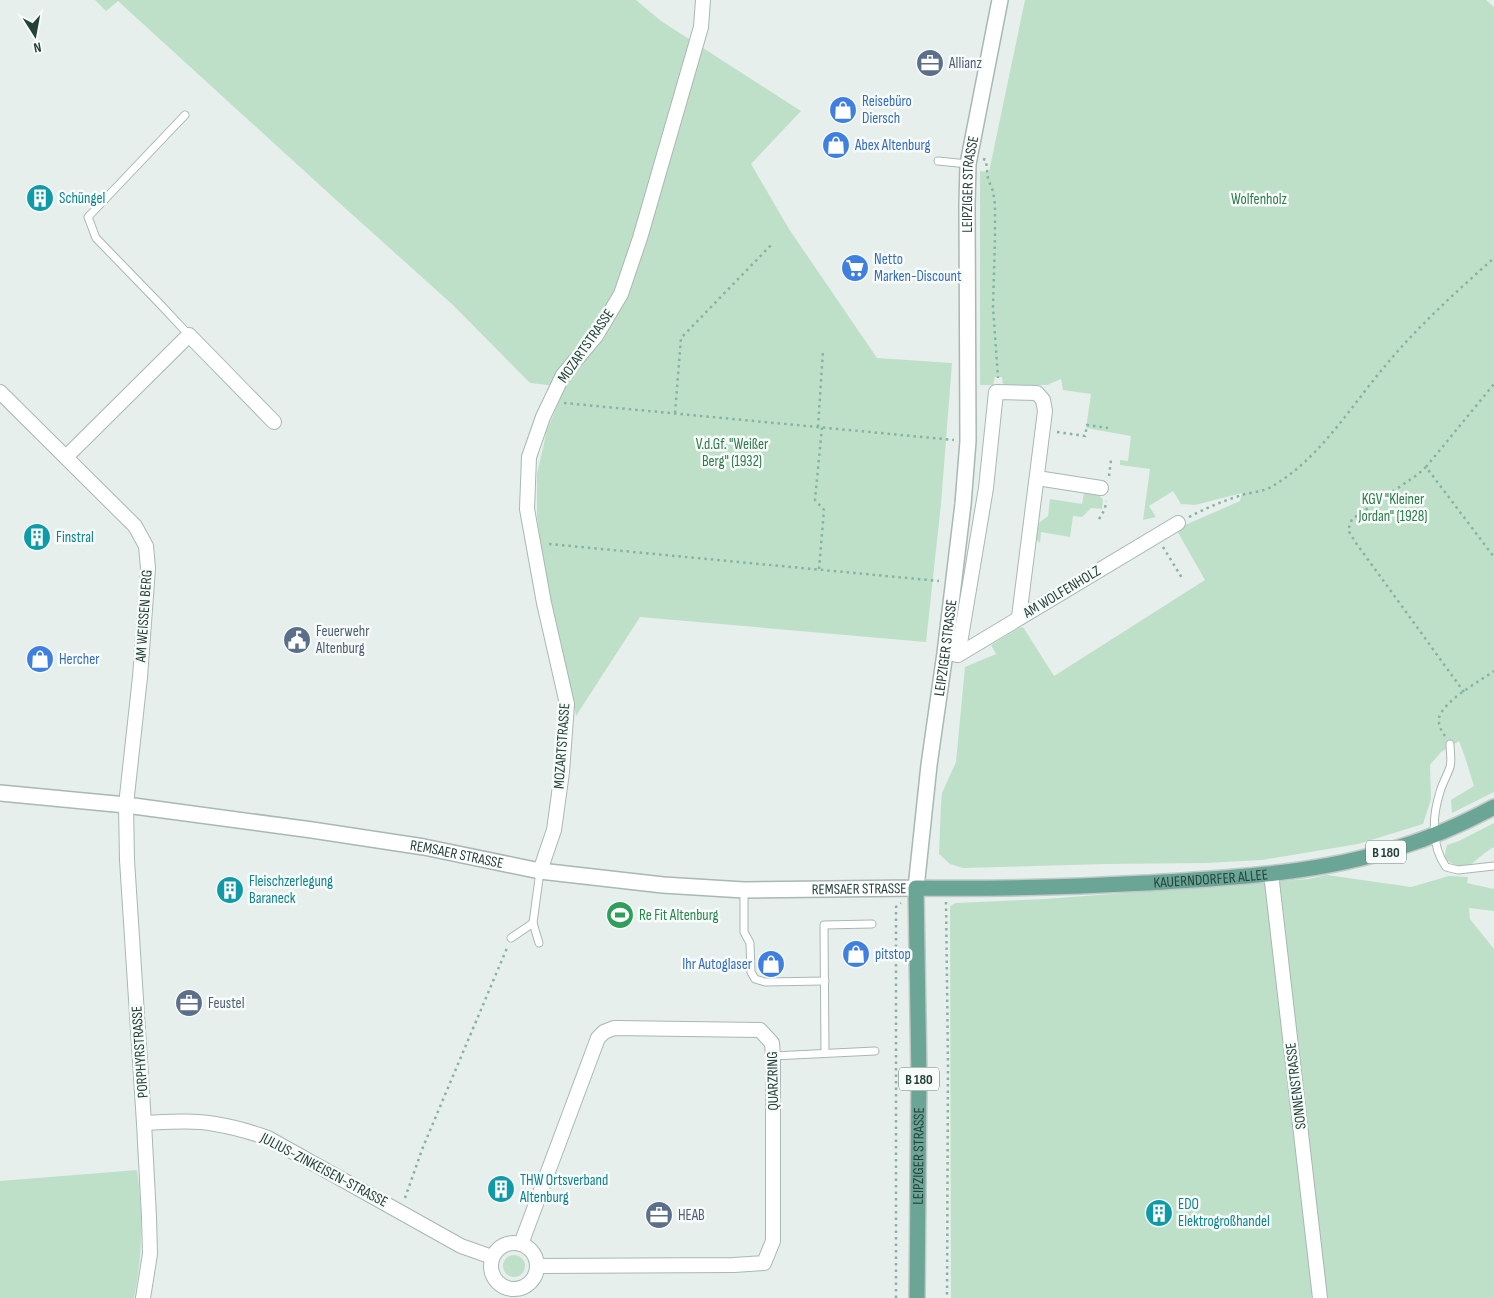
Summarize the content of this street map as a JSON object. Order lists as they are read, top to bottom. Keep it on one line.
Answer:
{"streets":{"main road":["LEIPZIGER STRASSE","B 180","KAUERNDORFER ALLEE"],"street":["MOZARTSTRASSE","AM WOLFENHOLZ","AM WEISSEN BERG","REMSAER STRASSE","PORPHYRSTRASSE","QUARZRING","SONNENSTRASSE","JULIUS-ZINKEISEN-STRASSE"]},"crossings":[["LEIPZIGER STRASSE","AM WOLFENHOLZ"],["LEIPZIGER STRASSE","REMSAER STRASSE"],["LEIPZIGER STRASSE","KAUERNDORFER ALLEE"],["MOZARTSTRASSE","REMSAER STRASSE"],["AM WEISSEN BERG","REMSAER STRASSE"],["AM WEISSEN BERG","PORPHYRSTRASSE"],["REMSAER STRASSE","KAUERNDORFER ALLEE"],["REMSAER STRASSE","PORPHYRSTRASSE"],["KAUERNDORFER ALLEE","SONNENSTRASSE"],["PORPHYRSTRASSE","JULIUS-ZINKEISEN-STRASSE"],["QUARZRING","JULIUS-ZINKEISEN-STRASSE"]],"parks":["Wolfenholz","V.d.Gf. \"Weißer Berg\" (1932)","KGV \"Kleiner Jordan\" (1928)"],"places":{"office":["Allianz","Feustel","HEAB"],"shop":["Reisebüro Diersch","Abex Altenburg","Hercher","pitstop","Ihr Autoglaser"],"building":["Schüngel","Finstral","Fleischzerlegung Baraneck","THW Ortsverband Altenburg","EDO Elektrogroßhandel"],"supermarket":["Netto Marken-Discount"],"public building":["Feuerwehr Altenburg"],"sports":["Re Fit Altenburg"]},"north":"bottom"}
